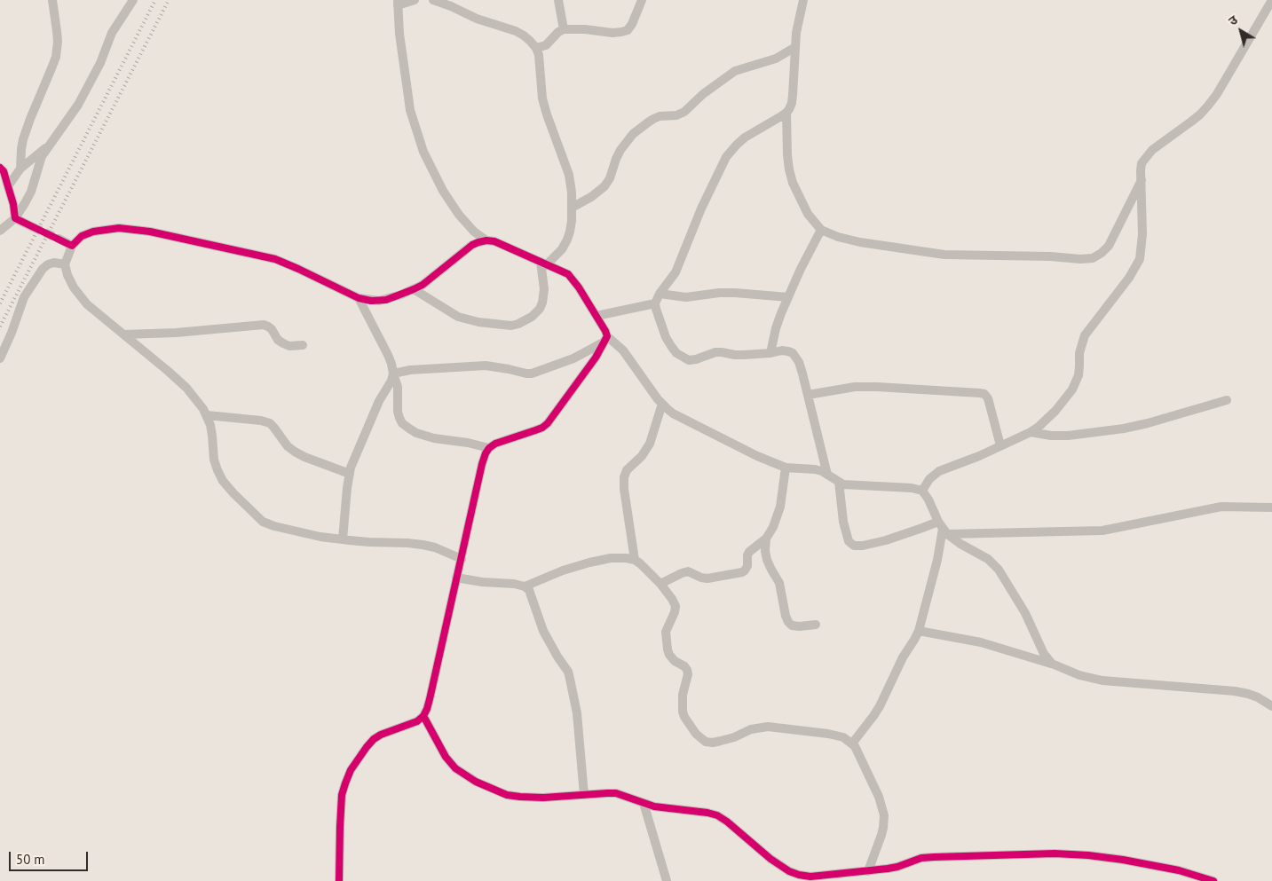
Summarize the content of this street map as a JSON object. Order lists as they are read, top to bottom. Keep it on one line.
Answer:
{"scale_bar":"50 m","north":"top left"}
